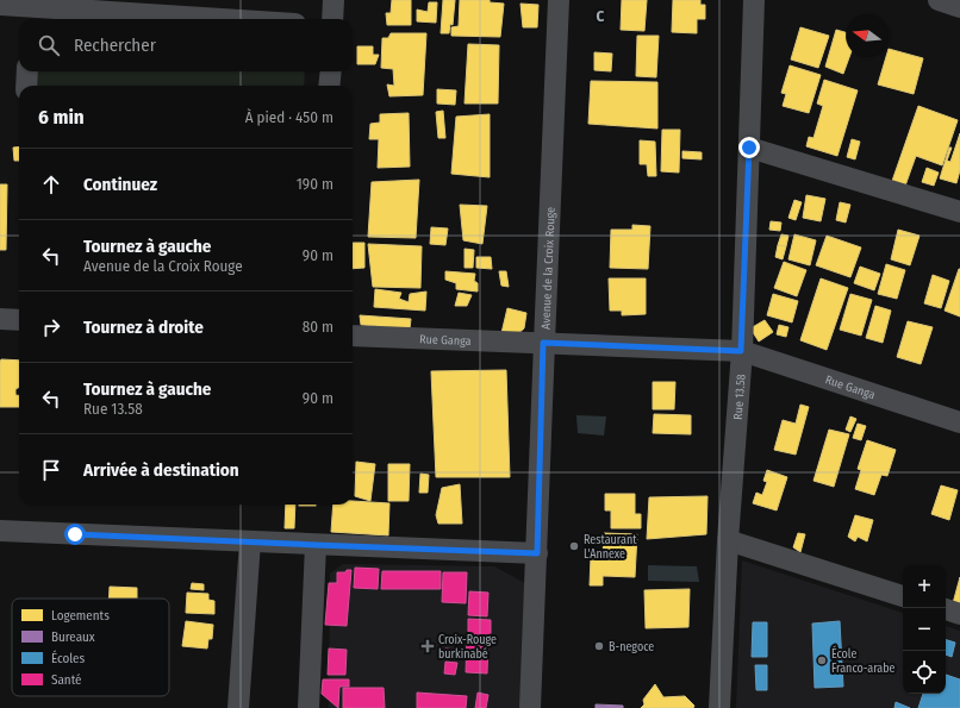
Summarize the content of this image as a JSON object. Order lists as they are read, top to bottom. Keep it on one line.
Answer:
{"streets":{"street":["Avenue de la Croix Rouge","Rue Ganga","Rue 13.58"]},"crossings":[["Avenue de la Croix Rouge","Rue Ganga"],["Rue Ganga","Rue 13.58"]],"places":{"other":["Restaurant L'Annexe","B-negoce","École Franco-arabe"],"health":["Croix-Rouge burkinabé"]},"legend":["Logements","Bureaux","Écoles","Santé"],"north":"left","page":{"search":"Rechercher","heading":["6 min","À pied · 450 m"],"list":[["Continuez","190 m"],["Tournez à gauche","Avenue de la Croix Rouge","90 m"],["Tournez à droite","80 m"],["Tournez à gauche","Rue 13.58","90 m"],"Arrivée à destination"],"map_buttons":["+","−"]},"grid":{"columns":["C"]}}
